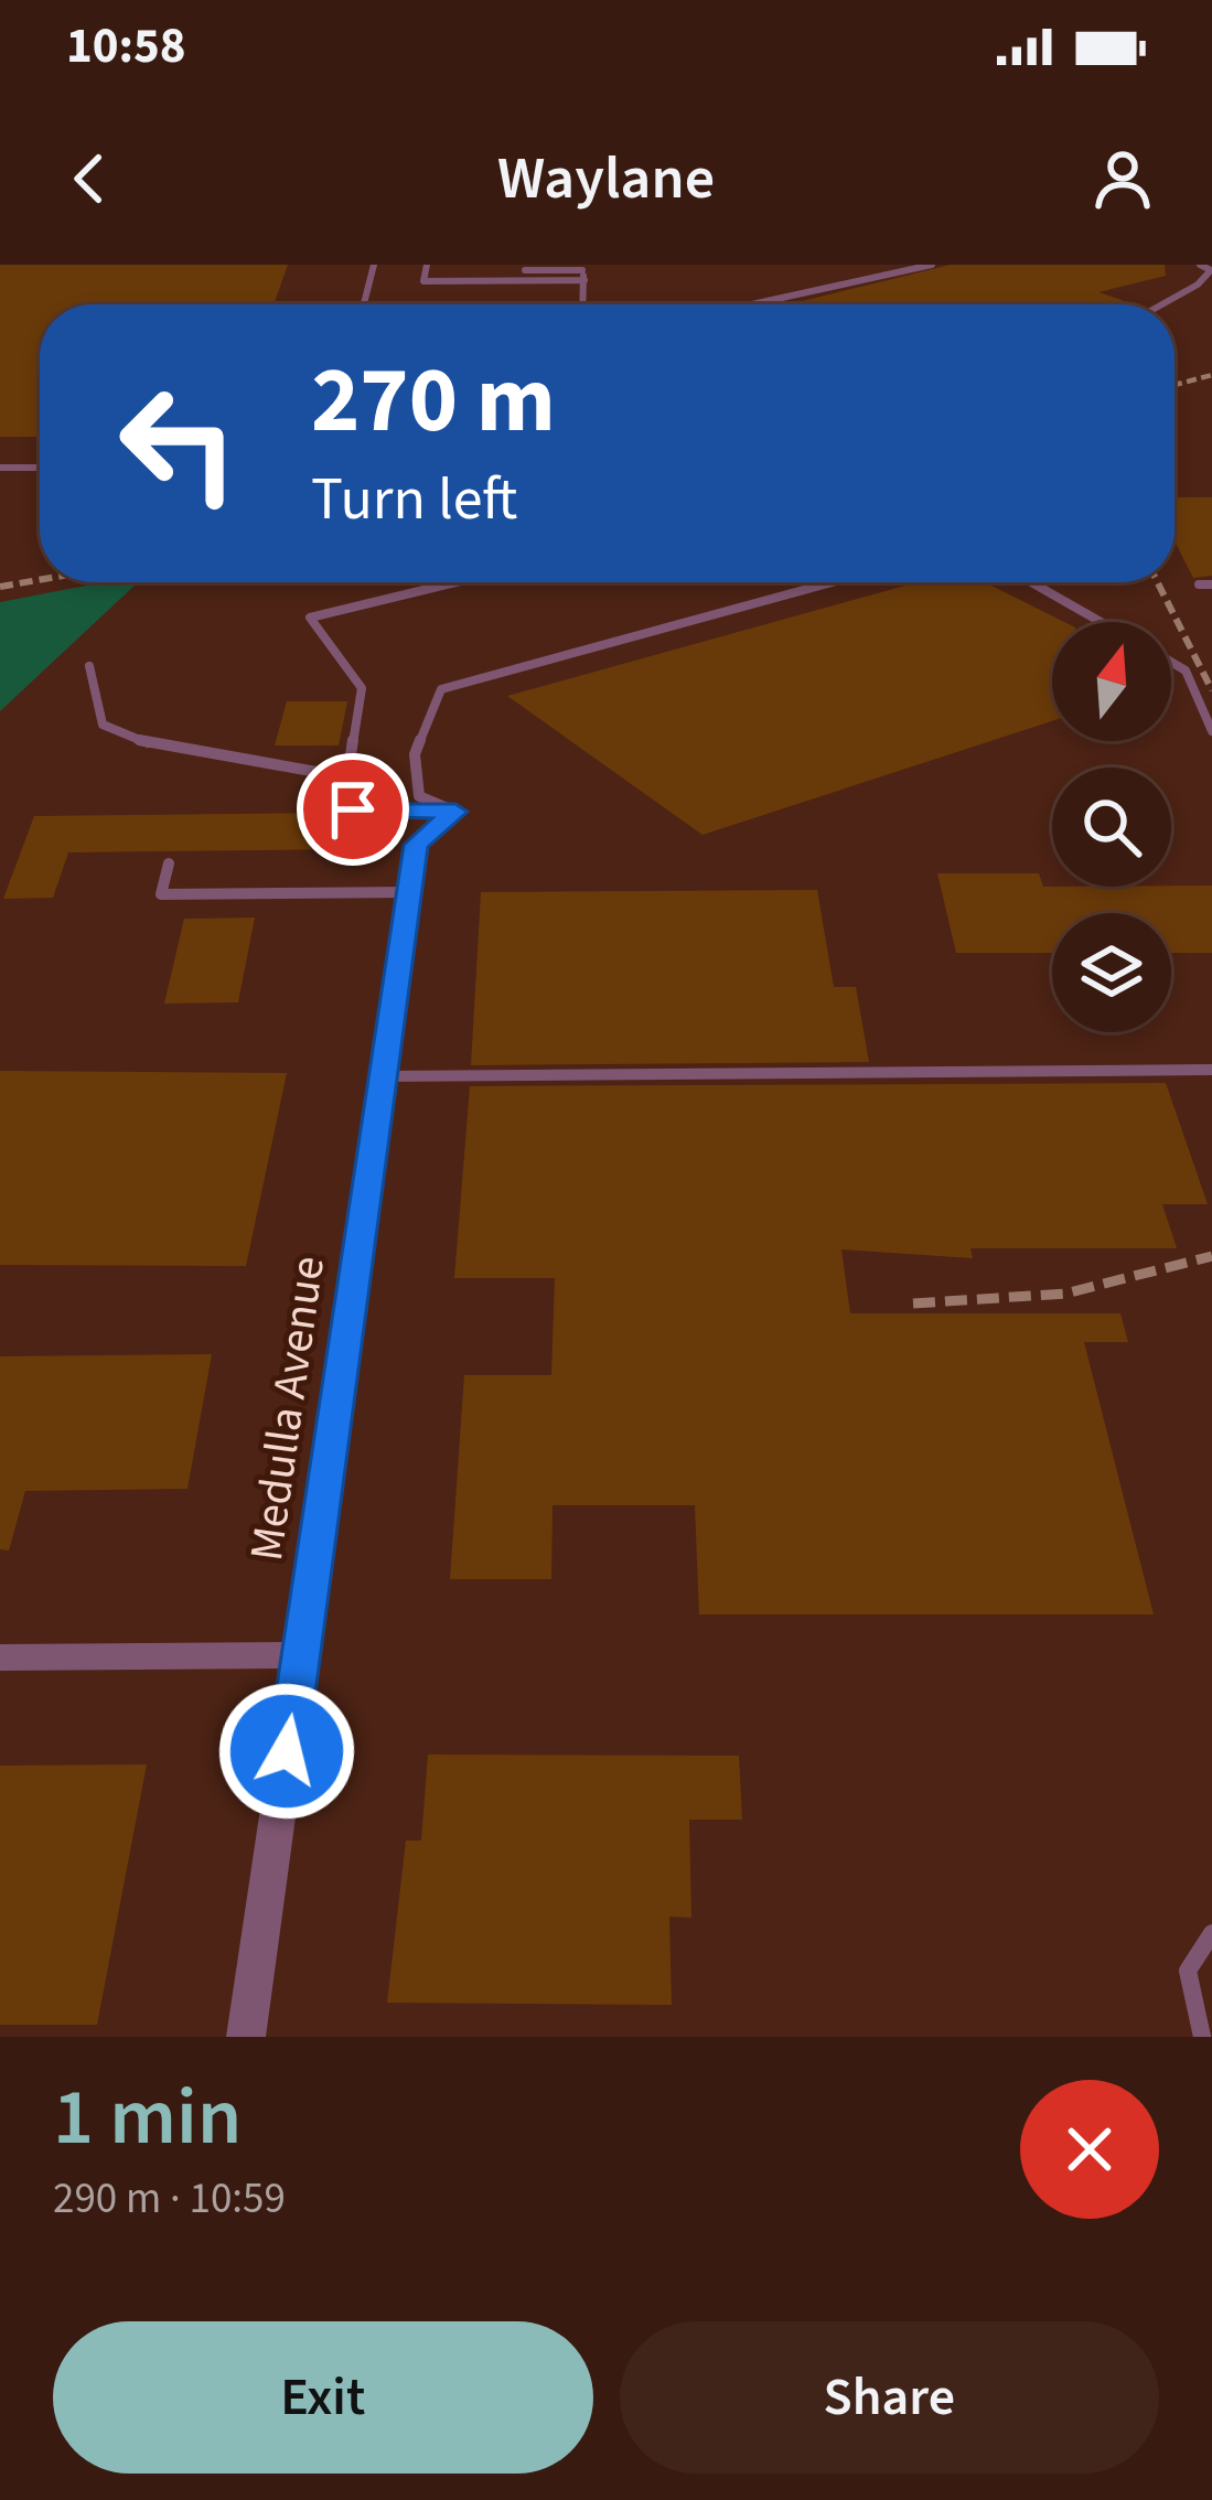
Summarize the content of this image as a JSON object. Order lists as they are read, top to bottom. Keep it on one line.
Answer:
{"streets":{"street":["Medulla Avenue"]},"north":"top","page":{"status":"10:58","header":"Waylane","turn":["270 m","Turn left"],"heading":["1 min","290 m · 10:59"],"buttons":["Exit","Share"]}}
